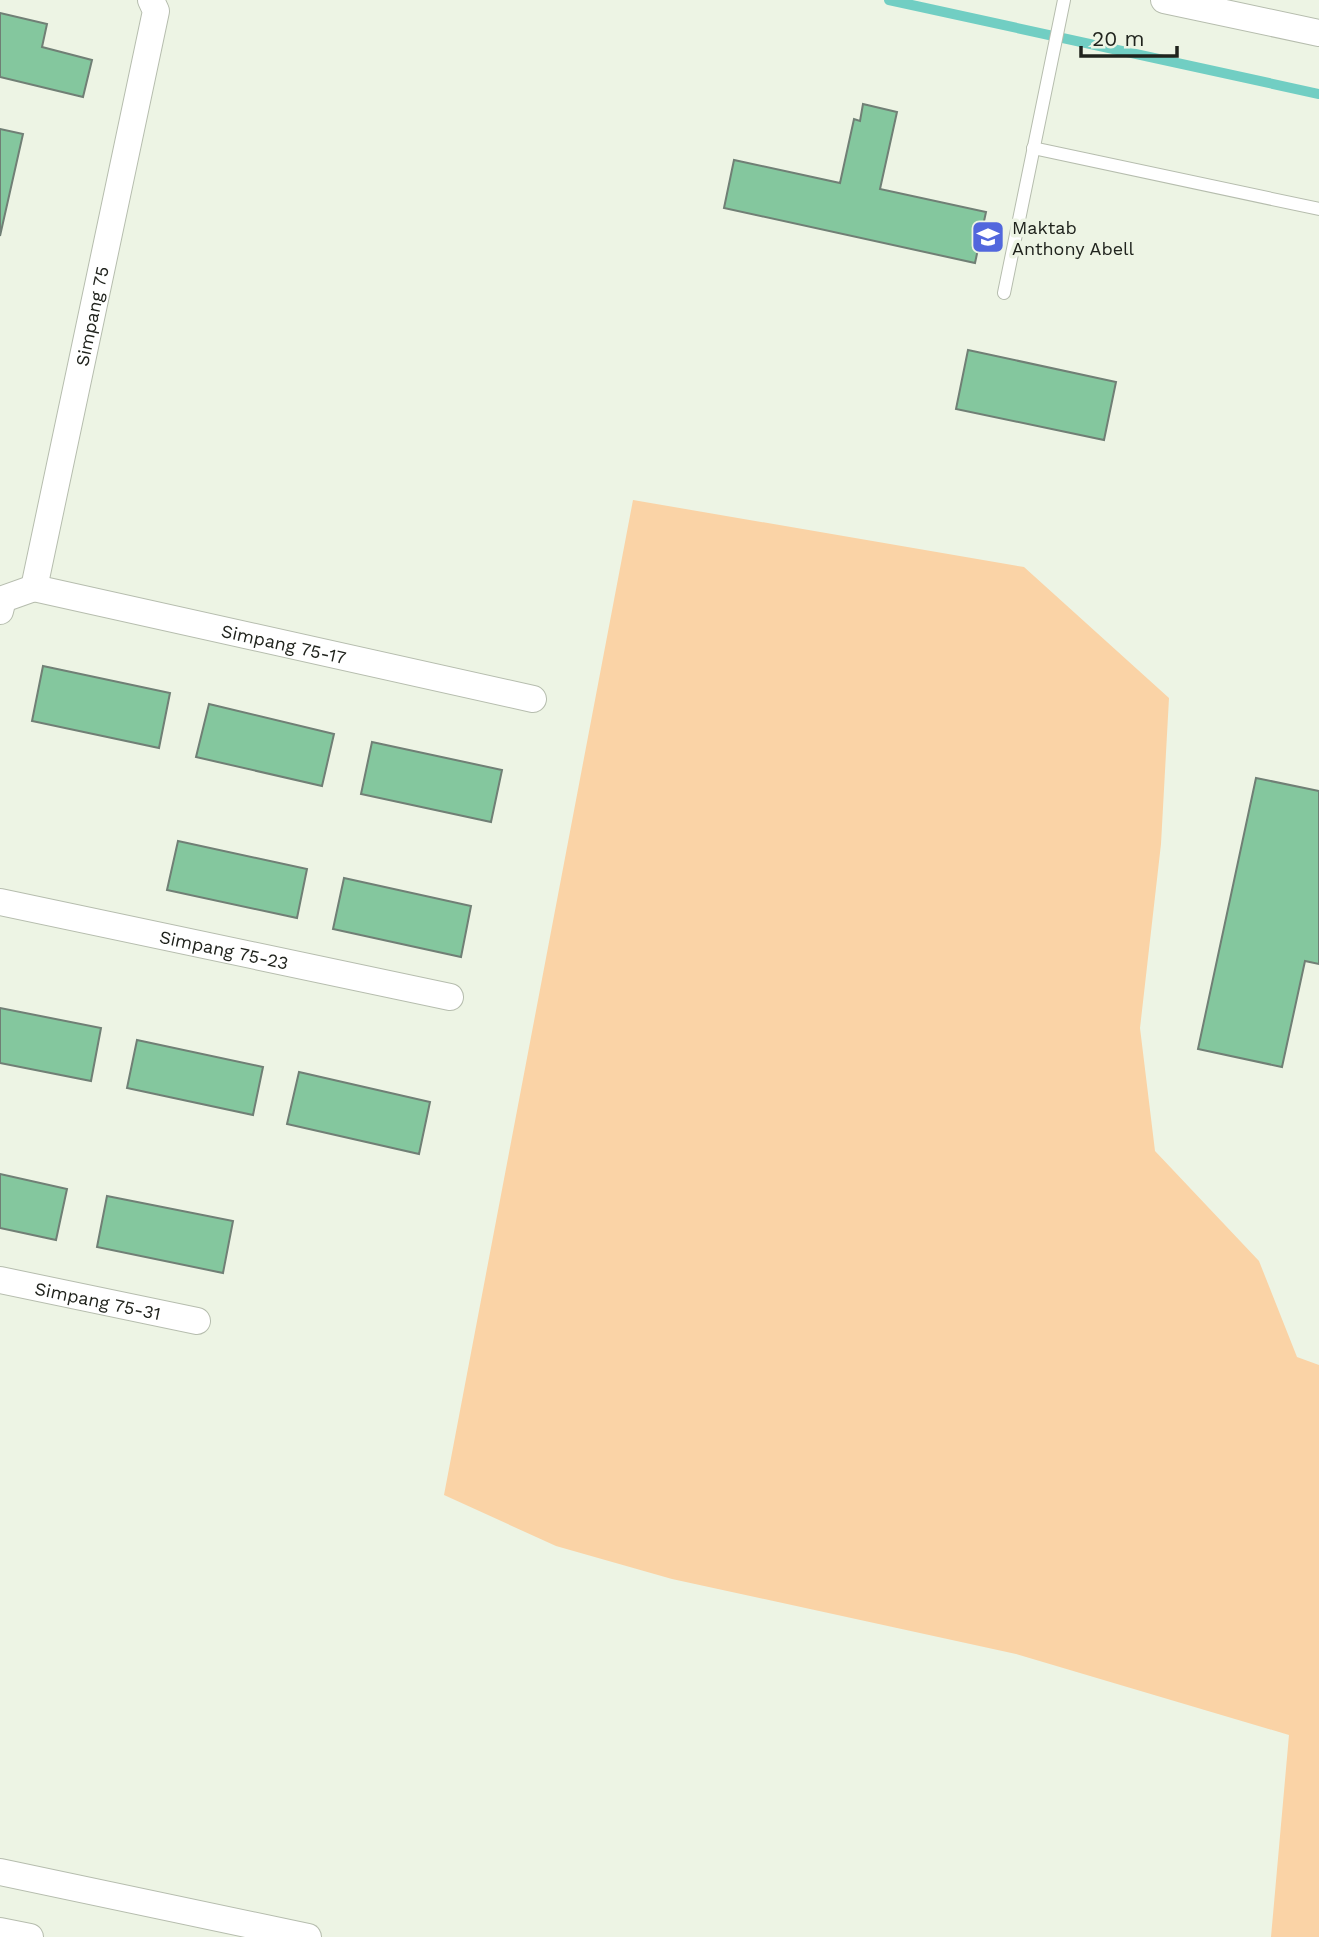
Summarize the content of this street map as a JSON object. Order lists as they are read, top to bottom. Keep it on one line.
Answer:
{"streets":{"street":["Simpang 75","Simpang 75-17","Simpang 75-23","Simpang 75-31"]},"crossings":[["Simpang 75","Simpang 75-17"]],"places":{"school or university":["Maktab Anthony Abell"]},"scale_bar":"20 m"}
